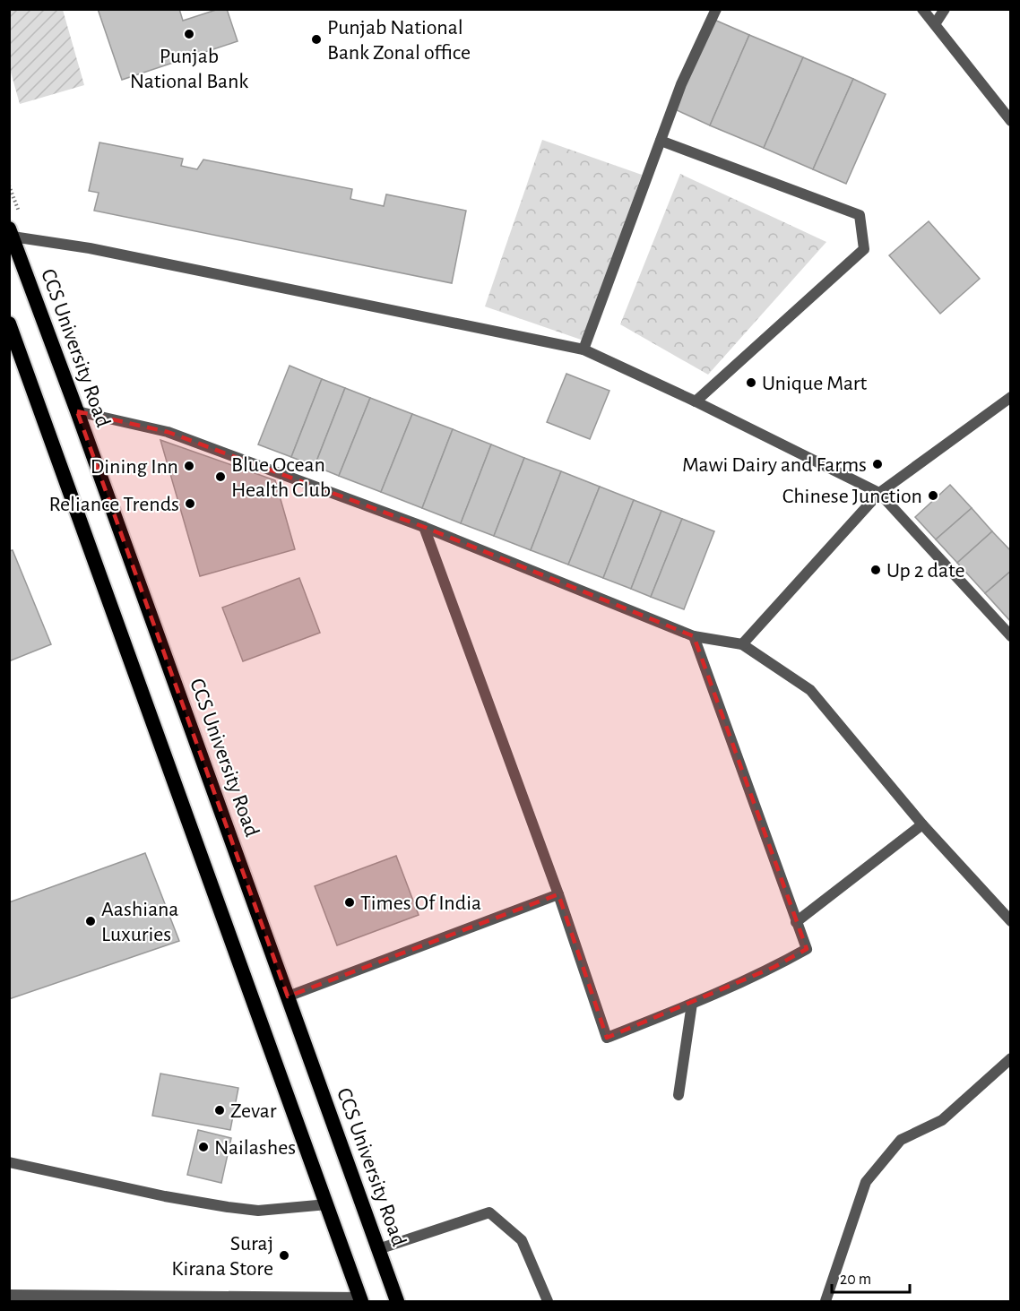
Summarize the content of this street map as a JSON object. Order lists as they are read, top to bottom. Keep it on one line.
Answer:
{"streets":{"highway":["CCS University Road"]},"places":["Punjab National Bank","Punjab National Bank Zonal office","Unique Mart","Mawi Dairy and Farms","Dining Inn","Blue Ocean Health Club","Chinese Junction","Reliance Trends","Up 2 date","Times Of India","Aashiana Luxuries","Zevar","Nailashes","Suraj Kirana Store"],"scale_bar":"20 m"}
